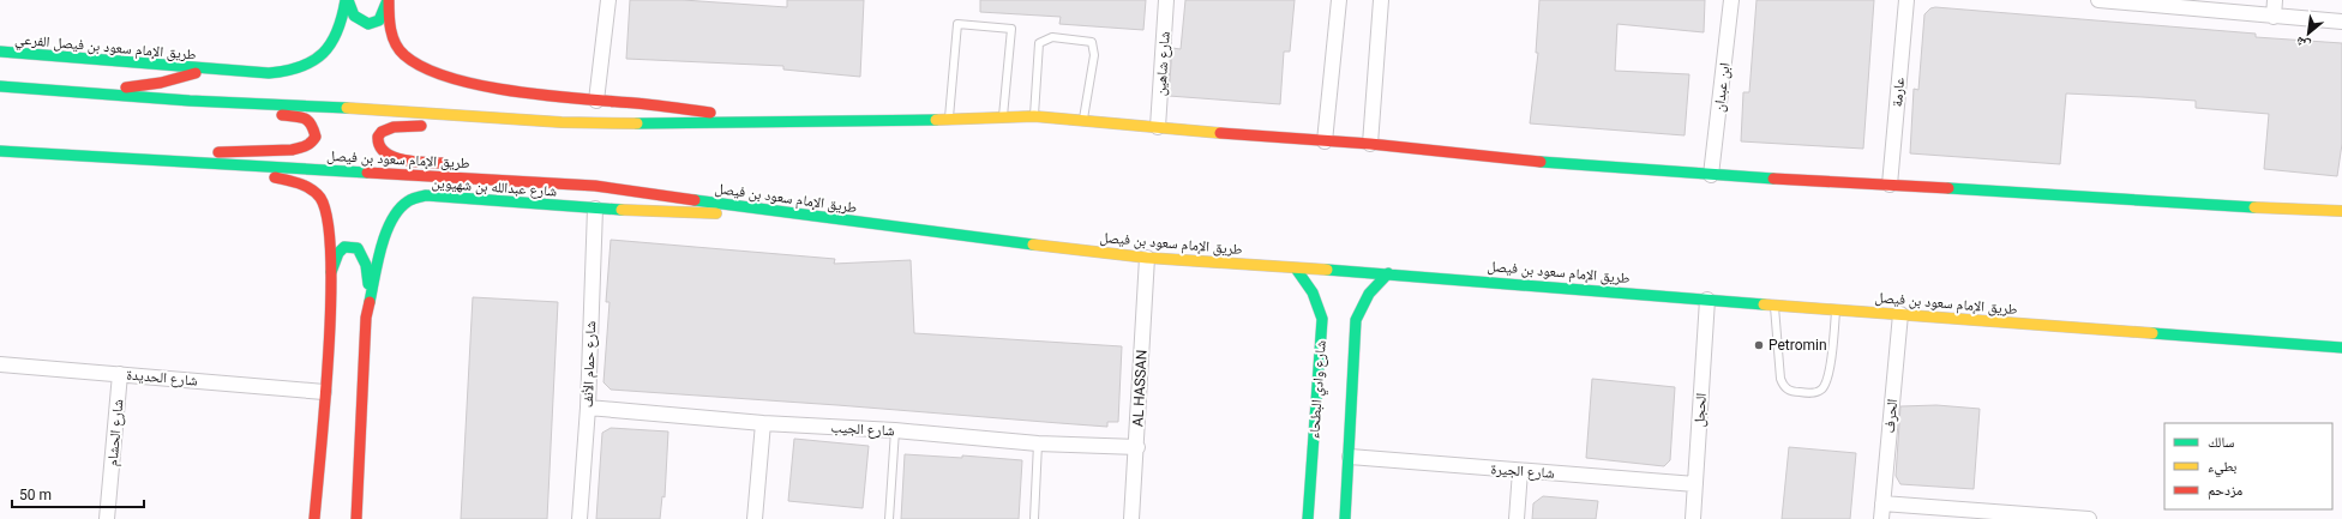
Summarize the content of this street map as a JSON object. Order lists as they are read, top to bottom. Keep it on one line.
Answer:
{"streets":{"main road":["طريق الإمام سعود بن فيصل الفرعي","طريق الإمام سعود بن فيصل","شارع عبدالله بن شهيوين","شارع وادي البطحاء"],"street":["شارع شاهين","ابن عبدان","عارمة","شارع حمام الأنف","شارع الحديدة","AL HASSAN","الحجل","الحرف","شارع الجيب","شارع الحشام","شارع الجيرة"]},"crossings":[["طريق الإمام سعود بن فيصل","شارع عبدالله بن شهيوين"],["طريق الإمام سعود بن فيصل","AL HASSAN"],["طريق الإمام سعود بن فيصل","شارع وادي البطحاء"],["طريق الإمام سعود بن فيصل","الحجل"],["طريق الإمام سعود بن فيصل","الحرف"],["شارع عبدالله بن شهيوين","شارع حمام الأنف"],["شارع حمام الأنف","شارع الجيب"],["شارع الحديدة","شارع الحشام"],["AL HASSAN","شارع الجيب"],["الحجل","شارع الجيرة"]],"places":["Petromin"],"legend":["سالك","بطيء","مزدحم"],"scale_bar":"50 m","north":"bottom left"}
